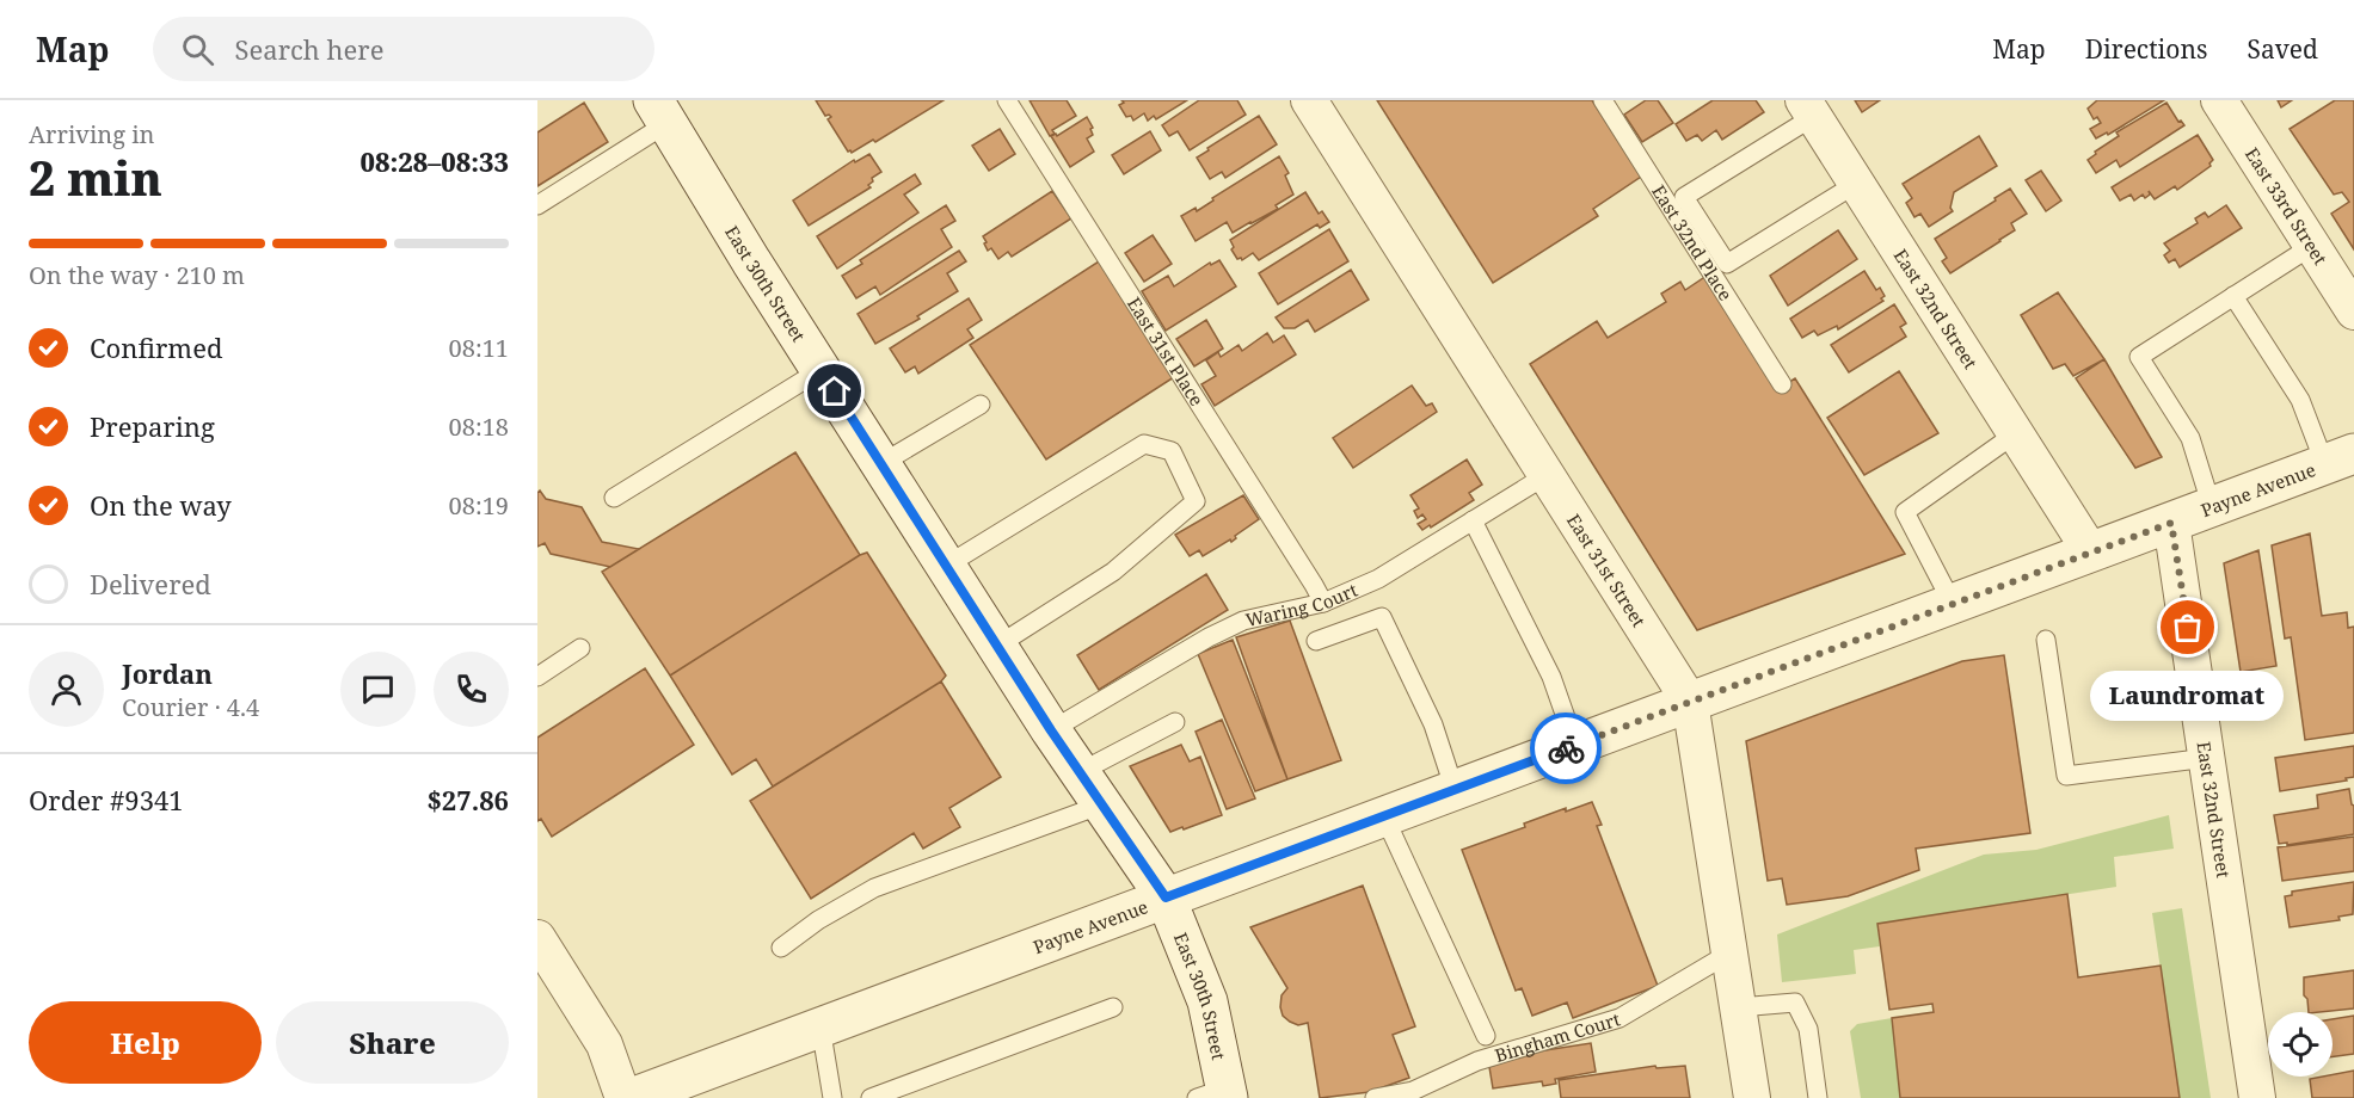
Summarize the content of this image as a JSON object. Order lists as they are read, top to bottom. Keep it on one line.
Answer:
{"streets":{"street":["East 33rd Street","East 30th Street","East 32nd Street","Payne Avenue","East 31st Street"],"lane":["East 32nd Place","East 31st Place","Waring Court","Bingham Court"]},"crossings":[["East 30th Street","Payne Avenue"],["East 30th Street","Waring Court"],["East 32nd Street","Payne Avenue"],["East 31st Place","Waring Court"],["Payne Avenue","East 31st Street"],["East 31st Street","Waring Court"],["East 31st Street","Bingham Court"]],"places":["Laundromat"],"page":{"header":"Map","search":"Search here","nav":["Map","Directions","Saved"],"heading":["2 min","Arriving in","08:28–08:33"],"panel":["Jordan","Courier · 4.4","Order #9341","$27.86"],"bar":"On the way · 210 m","list":[["Confirmed","08:11"],["Preparing","08:18"],["On the way","08:19"],"Delivered"],"bubble":"Laundromat","buttons":["Help","Share"]}}
